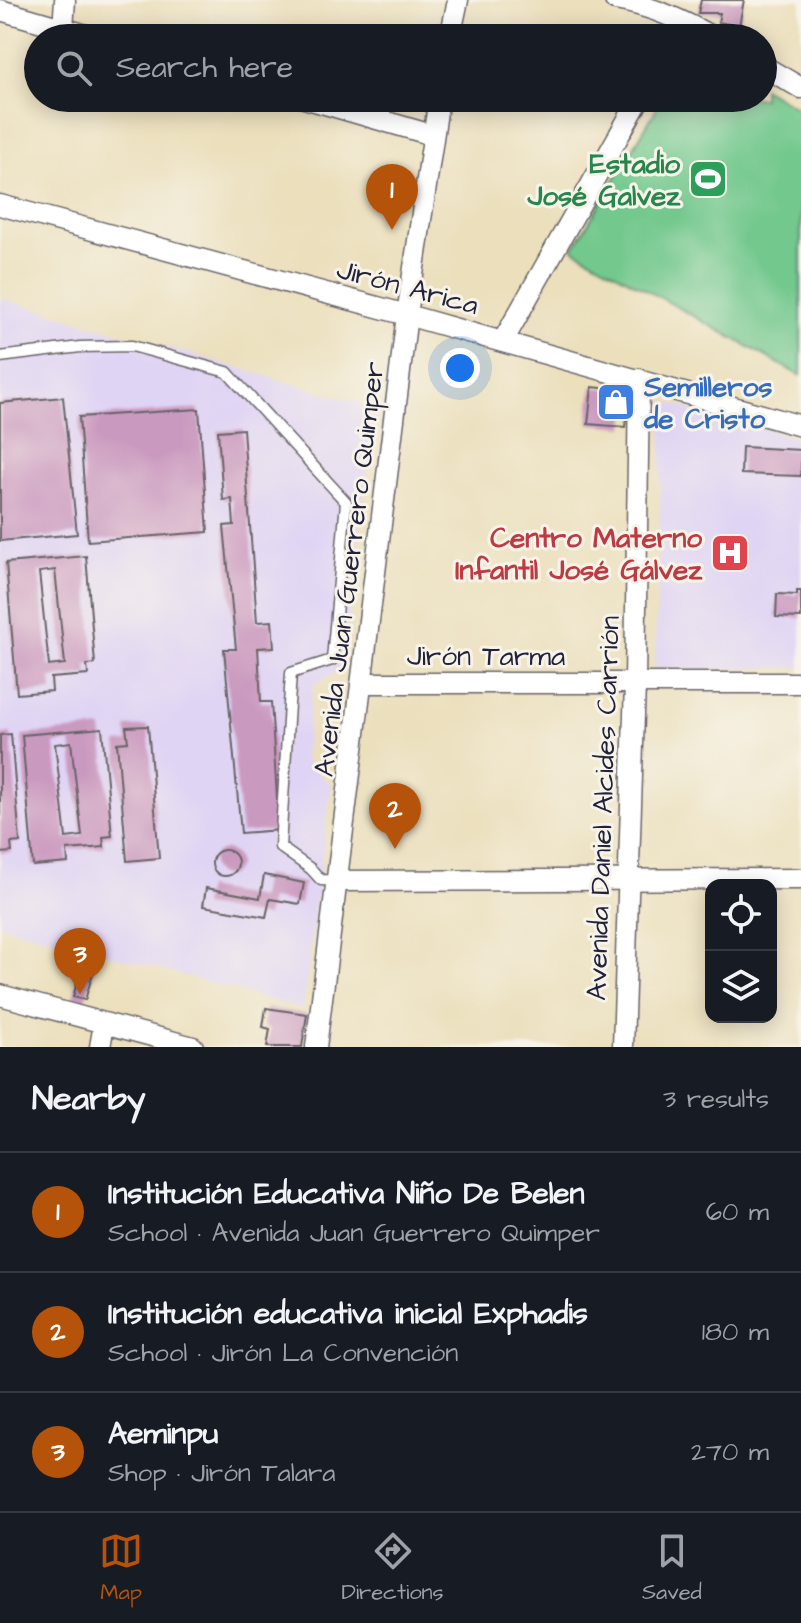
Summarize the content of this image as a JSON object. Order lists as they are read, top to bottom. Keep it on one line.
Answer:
{"streets":{"street":["Jirón Arica","Avenida Juan Guerrero Quimper","Jirón Tarma","Avenida Daniel Alcides Carrión"]},"crossings":[["Jirón Arica","Avenida Juan Guerrero Quimper"],["Jirón Arica","Avenida Daniel Alcides Carrión"],["Avenida Juan Guerrero Quimper","Jirón Tarma"],["Jirón Tarma","Avenida Daniel Alcides Carrión"]],"places":{"sports":["Estadio José Galvez"],"shop":["Semilleros de Cristo"],"hospital":["Centro Materno Infantil José Gálvez"]},"page":{"search":"Search here","pins":["1","2","3"],"heading":["Nearby","3 results"],"list":[{"mark":"1","name":"Institución Educativa Niño De Belen","note":"School · Avenida Juan Guerrero Quimper","value":"60 m"},{"mark":"2","name":"Institución educativa inicial Exphadis","note":"School · Jirón La Convención","value":"180 m"},{"mark":"3","name":"Aeminpu","note":"Shop · Jirón Talara","value":"270 m"}],"nav":["Map","Directions","Saved"]}}
